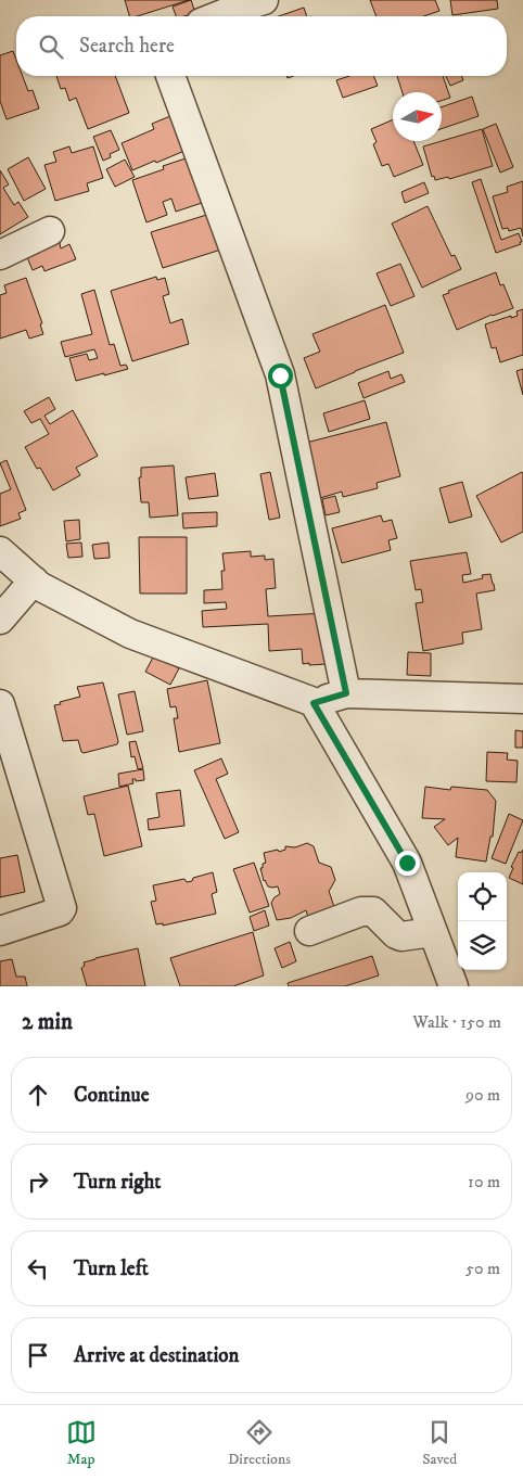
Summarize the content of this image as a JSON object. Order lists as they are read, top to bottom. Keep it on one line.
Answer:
{"north":"right","page":{"search":"Search here","heading":["2 min","Walk · 150 m"],"list":[["Continue","90 m"],["Turn right","10 m"],["Turn left","50 m"],"Arrive at destination"],"nav":["Map","Directions","Saved"]}}
